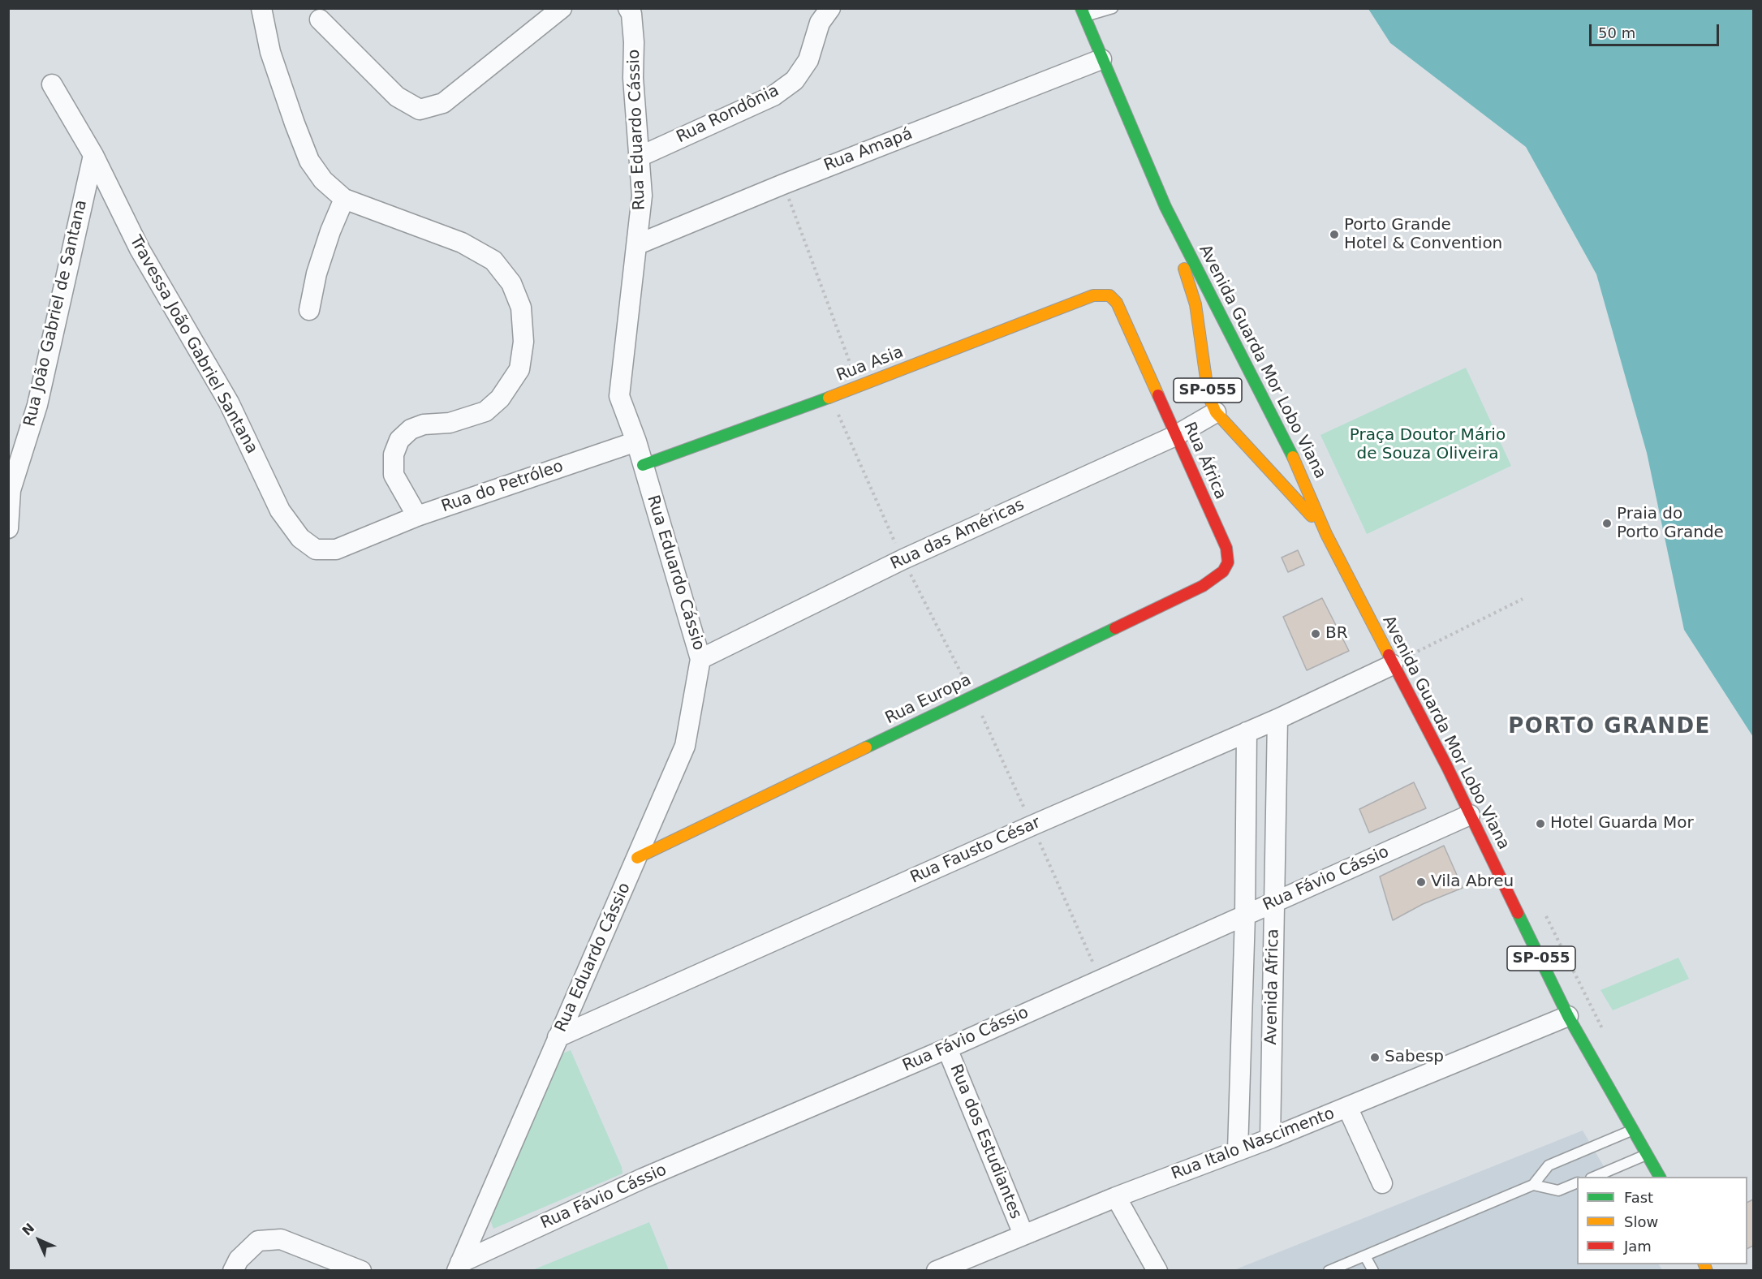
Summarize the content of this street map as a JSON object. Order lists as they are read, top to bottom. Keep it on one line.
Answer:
{"streets":{"main road":["Avenida Guarda Mor Lobo Viana","Rua Asia","SP-055","Rua África","Rua Europa"],"street":["Rua Rondônia","Rua Eduardo Cássio","Rua Amapá","Rua João Gabriel de Santana","Travessa João Gabriel Santana","Rua do Petróleo","Rua das Américas","Rua Fausto César","Rua Fávio Cássio","Avenida Africa","Rua dos Estudiantes","Rua Italo Nascimento"]},"crossings":[["Rua Rondônia","Rua Eduardo Cássio"],["Rua Eduardo Cássio","Rua Amapá"],["Rua Eduardo Cássio","Rua Asia"],["Rua Eduardo Cássio","Rua do Petróleo"],["Rua Eduardo Cássio","Rua das Américas"],["Rua Eduardo Cássio","Rua Europa"],["Rua Eduardo Cássio","Rua Fausto César"],["Rua Eduardo Cássio","Rua Fávio Cássio"],["Rua Amapá","Avenida Guarda Mor Lobo Viana"],["Rua João Gabriel de Santana","Travessa João Gabriel Santana"],["Travessa João Gabriel Santana","Rua do Petróleo"],["Avenida Guarda Mor Lobo Viana","SP-055"],["Avenida Guarda Mor Lobo Viana","Rua das Américas"],["Avenida Guarda Mor Lobo Viana","Rua Fausto César"],["Avenida Guarda Mor Lobo Viana","Rua Fávio Cássio"],["Avenida Guarda Mor Lobo Viana","Rua Italo Nascimento"],["Rua Asia","Rua África"],["SP-055","Rua das Américas"],["Rua África","Rua das Américas"],["Rua África","Rua Europa"],["Rua Fausto César","Avenida Africa"],["Rua Fávio Cássio","Avenida Africa"],["Rua Fávio Cássio","Rua dos Estudiantes"],["Avenida Africa","Rua Italo Nascimento"],["Rua dos Estudiantes","Rua Italo Nascimento"]],"districts":["PORTO GRANDE"],"parks":["Praça Doutor Mário de Souza Oliveira"],"places":["Porto Grande Hotel & Convention","Praia do Porto Grande","BR","Hotel Guarda Mor","Vila Abreu","Sabesp"],"legend":["Fast","Slow","Jam"],"scale_bar":"50 m","north":"top left"}
